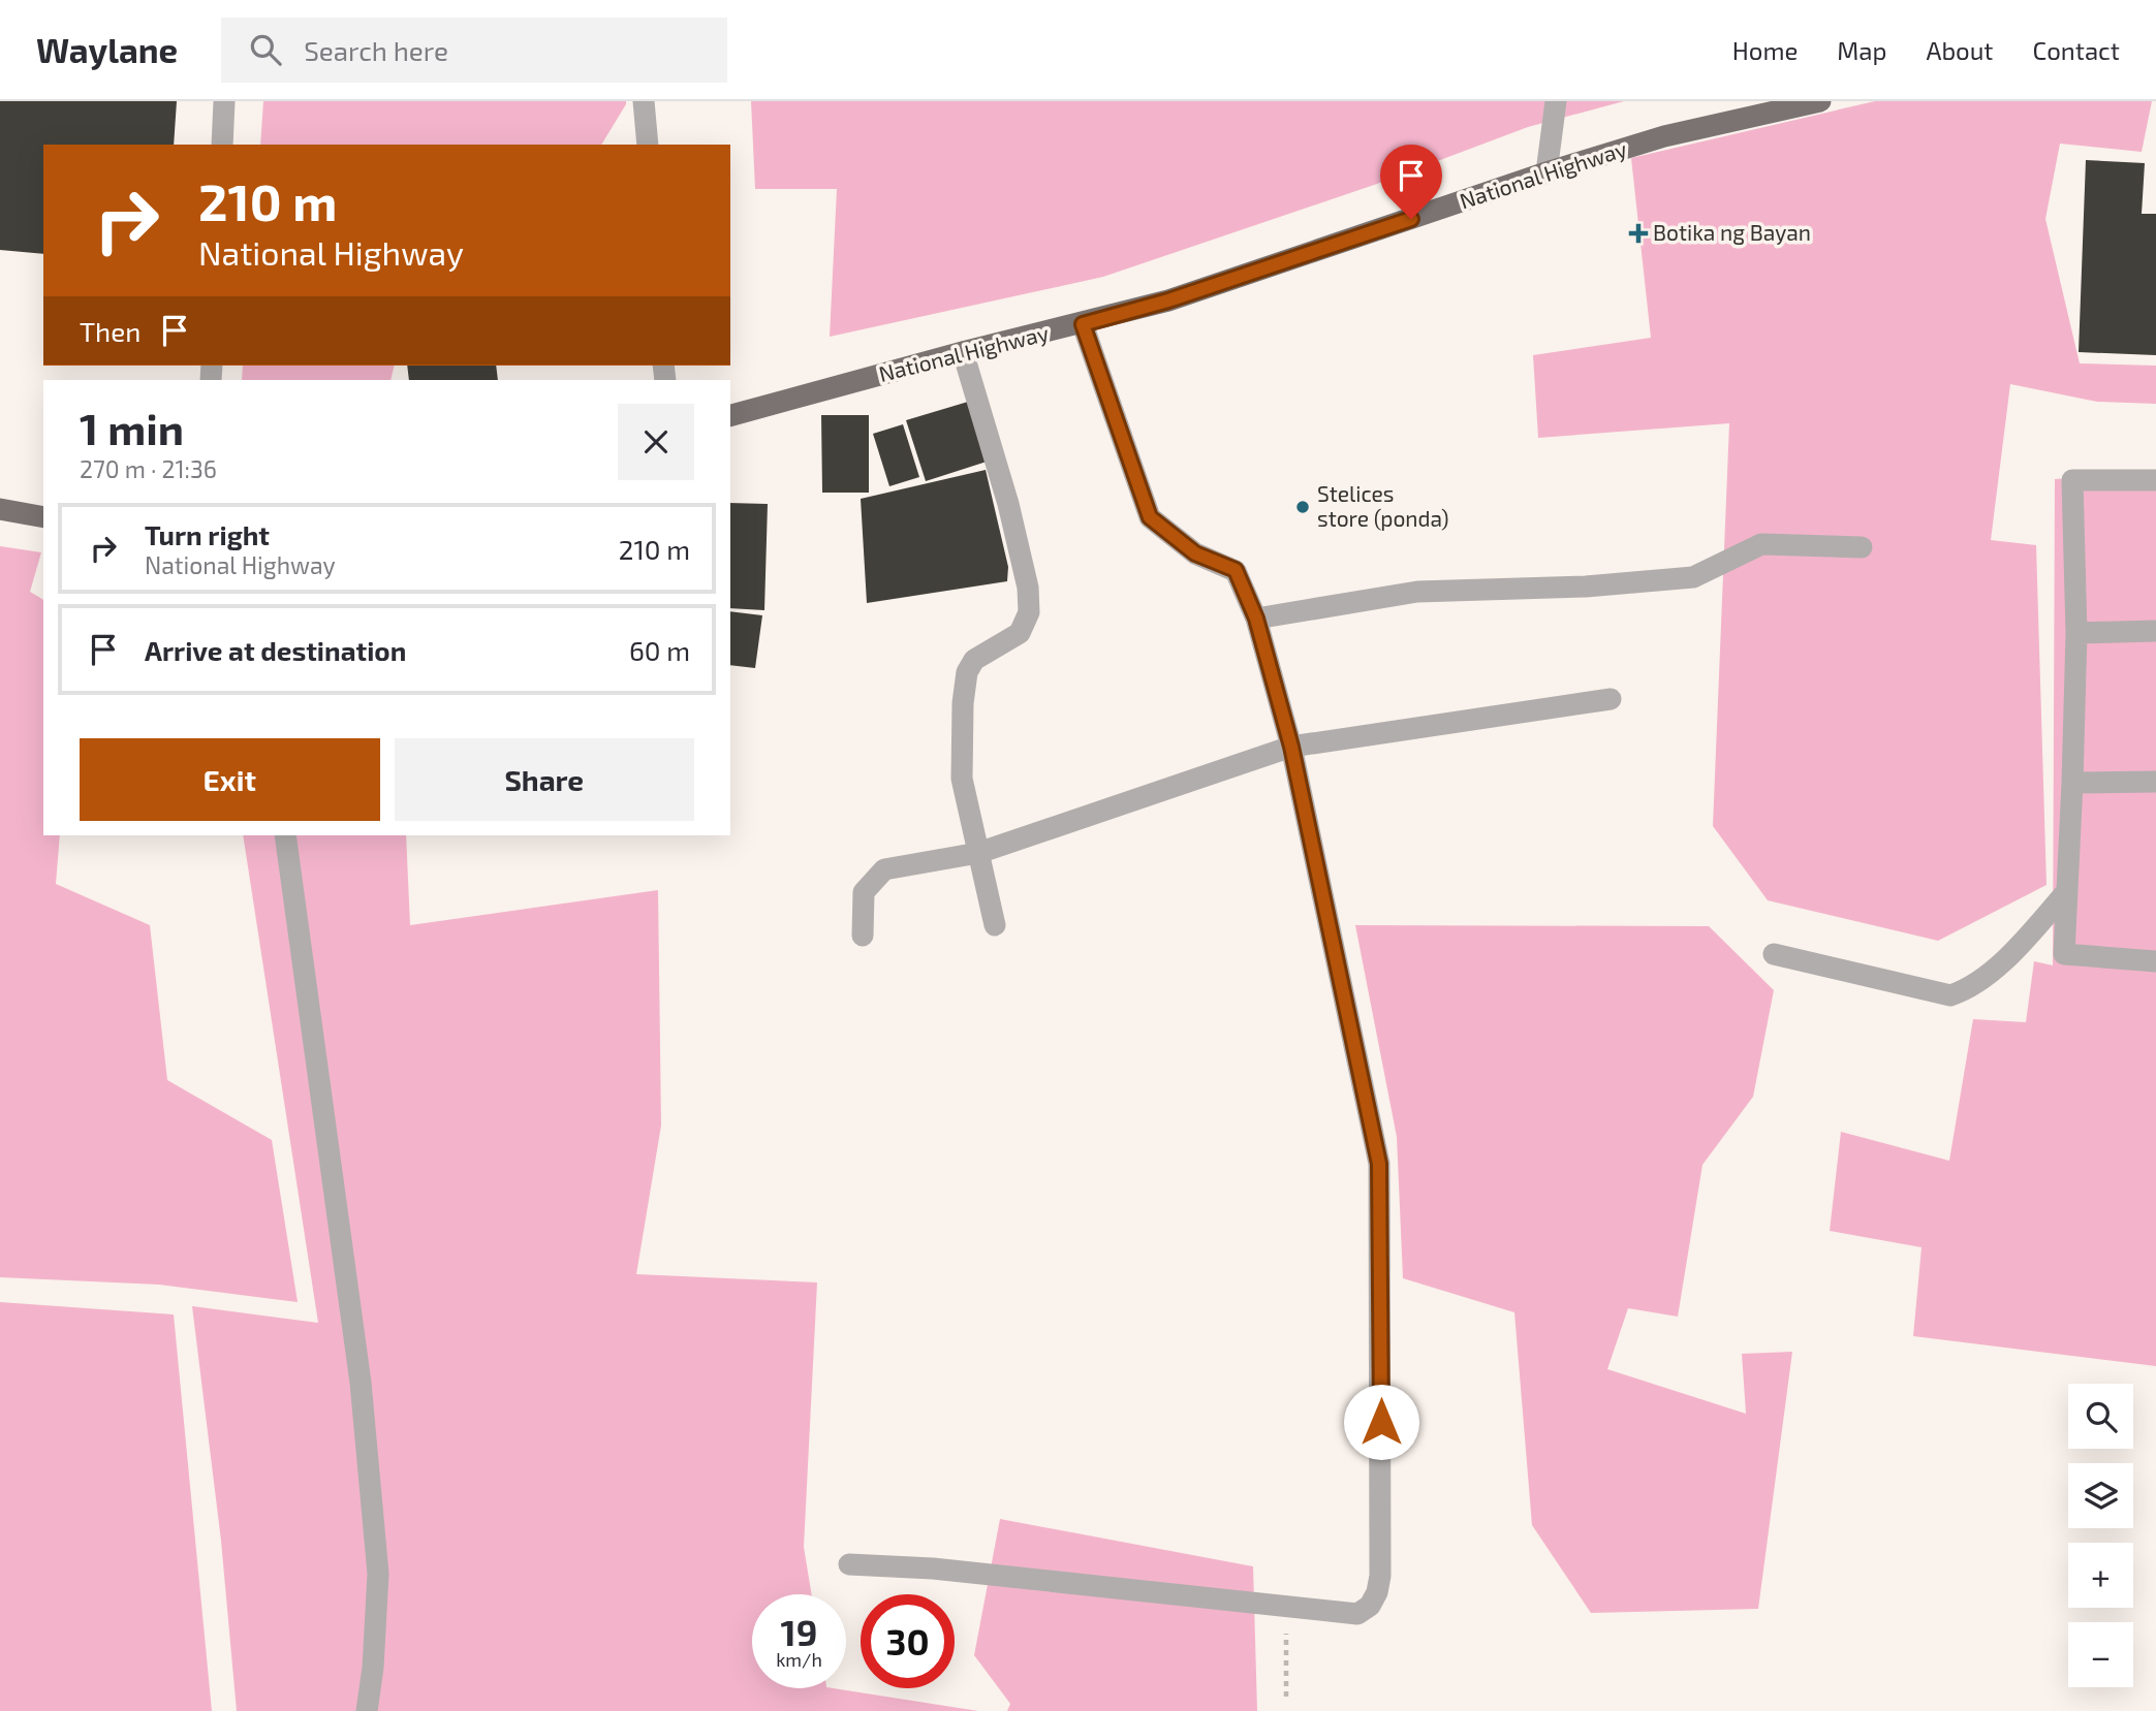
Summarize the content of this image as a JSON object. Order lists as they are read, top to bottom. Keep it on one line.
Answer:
{"streets":{"main road":["National Highway"]},"places":{"health":["Botika ng Bayan"],"other":["Stelices store (ponda)"]},"page":{"header":"Waylane","search":"Search here","nav":["Home","Map","About","Contact"],"turn":["210 m","National Highway"],"then":"Then","heading":["1 min","270 m · 21:36"],"list":[{"name":"Turn right","note":"National Highway","value":"210 m"},{"name":"Arrive at destination","value":"60 m"}],"buttons":["Exit","Share"],"map_buttons":["+","−"],"speed":"19 km/h","limit":"30"}}
